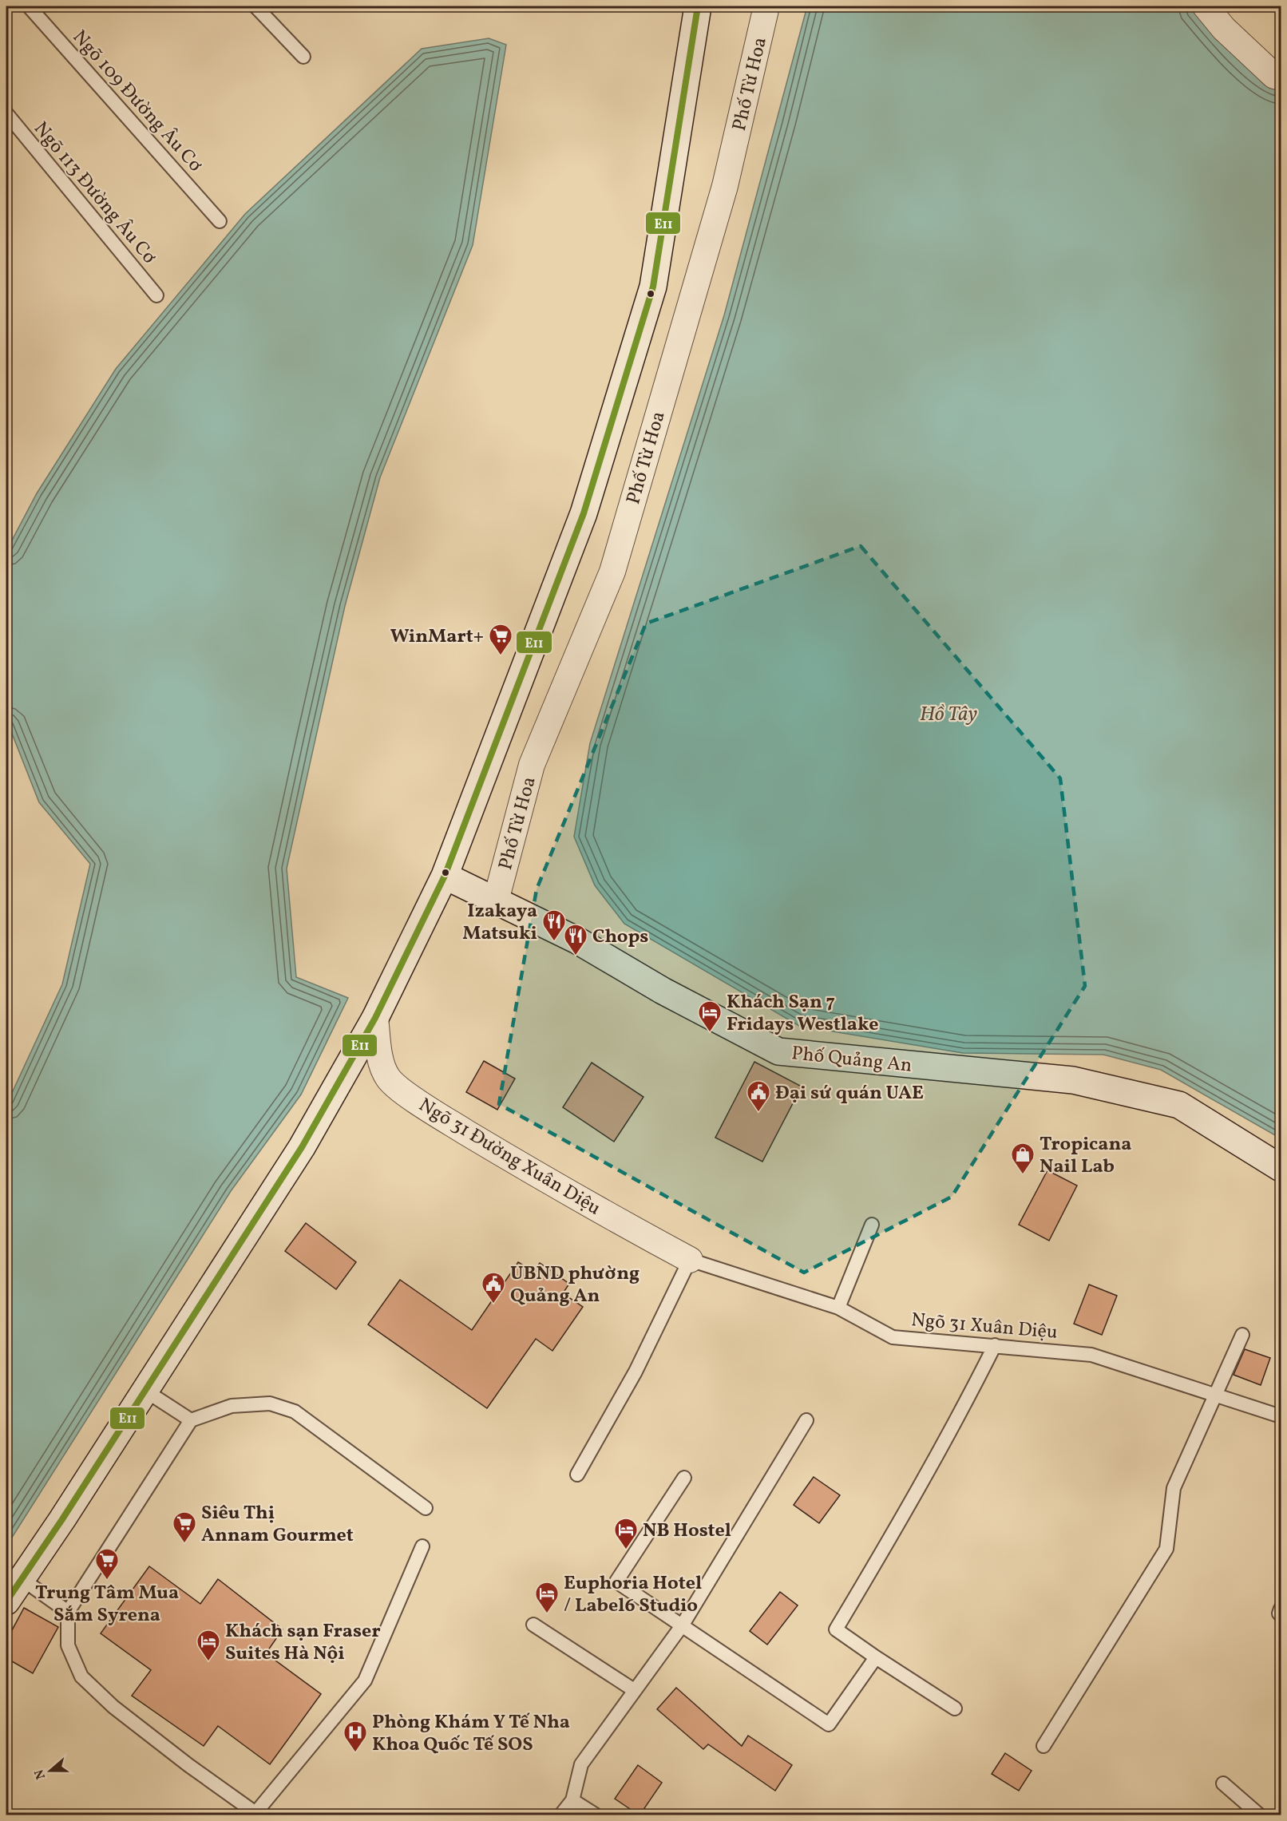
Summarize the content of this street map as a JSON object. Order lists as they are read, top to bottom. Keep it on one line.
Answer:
{"streets":{"street":["Phố Từ Hoa","Phố Quảng An","Ngõ 31 Đường Xuân Diệu"],"lane":["Ngõ 109 Đường Âu Cơ","Ngõ 113 Đường Âu Cơ","Ngõ 31 Xuân Diệu"]},"crossings":[["Phố Từ Hoa","Phố Quảng An"],["Ngõ 31 Đường Xuân Diệu","Ngõ 31 Xuân Diệu"]],"water":["Hồ Tây"],"places":{"supermarket":["WinMart+","Siêu Thị Annam Gourmet","Trung Tâm Mua Sắm Syrena"],"restaurant":["Izakaya Matsuki","Chops"],"hotel":["Khách Sạn 7 Fridays Westlake","NB Hostel","Euphoria Hotel / Label6 Studio","Khách sạn Fraser Suites Hà Nội"],"public building":["Đại sứ quán UAE","UBND phường Quảng An"],"shop":["Tropicana Nail Lab"],"hospital":["Phòng Khám Y Tế Nha Khoa Quốc Tế SOS"]},"lines":["transit line E11"],"north":"left"}
